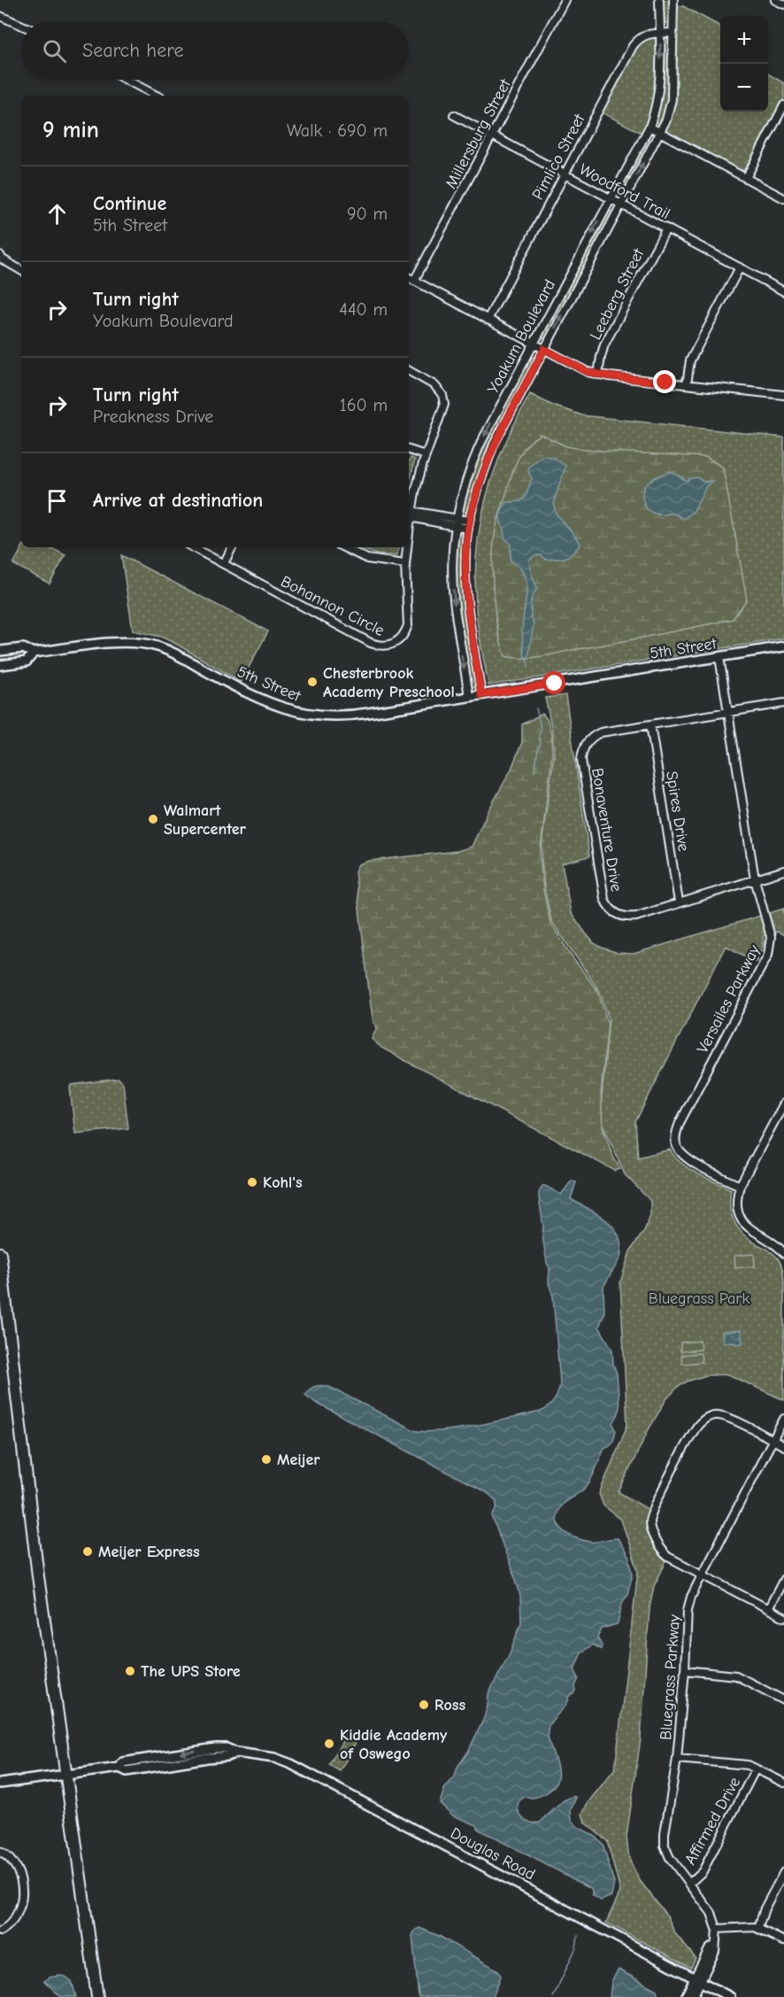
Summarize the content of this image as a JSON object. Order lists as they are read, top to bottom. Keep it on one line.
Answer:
{"streets":{"street":["Millersburg Street","Pimlico Street","Woodford Trail","Leeberg Street","Yoakum Boulevard","Bohannon Circle","5th Street","Spires Drive","Bonaventure Drive","Versailes Parkway","Bluegrass Parkway","Affirmed Drive","Douglas Road"]},"crossings":[["Millersburg Street","Woodford Trail"],["Pimlico Street","Woodford Trail"],["Pimlico Street","Yoakum Boulevard"],["Woodford Trail","Leeberg Street"],["Woodford Trail","Yoakum Boulevard"],["Yoakum Boulevard","5th Street"],["5th Street","Versailes Parkway"],["Spires Drive","Bonaventure Drive"],["Bonaventure Drive","Versailes Parkway"],["Bluegrass Parkway","Affirmed Drive"]],"parks":["Bluegrass Park"],"places":["Chesterbrook Academy Preschool","Walmart Supercenter","Kohl's","Meijer","Meijer Express","The UPS Store","Ross","Kiddie Academy of Oswego"],"page":{"map_buttons":["+","−"],"search":"Search here","heading":["9 min","Walk · 690 m"],"list":[["Continue","5th Street","90 m"],["Turn right","Yoakum Boulevard","440 m"],["Turn right","Preakness Drive","160 m"],"Arrive at destination"]}}
